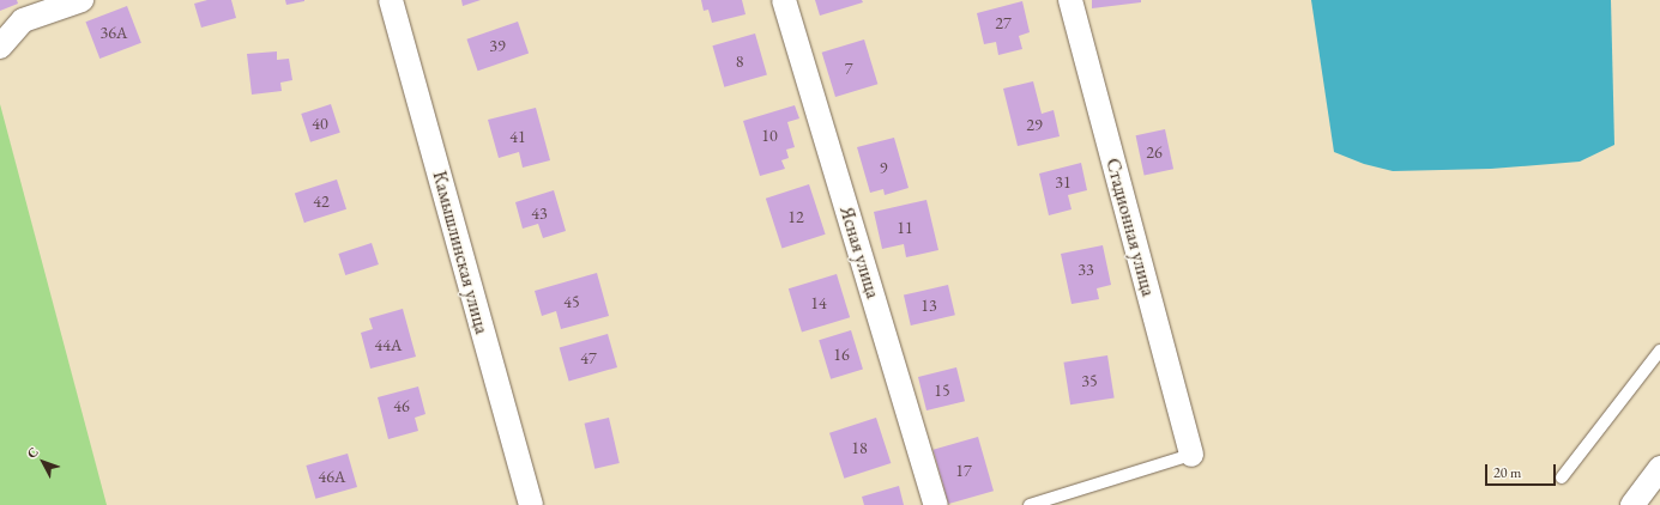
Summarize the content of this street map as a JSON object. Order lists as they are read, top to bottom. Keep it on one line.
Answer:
{"streets":{"street":["Стадионная улица","Камышлинская улица","Ясная улица"]},"house_numbers":["27","36А","39","8","7","40","29","10","41","26","9","31","42","43","12","11","33","45","14","13","44А","16","47","35","15","46","18","17","46А"],"scale_bar":"20 m","north":"top left"}
